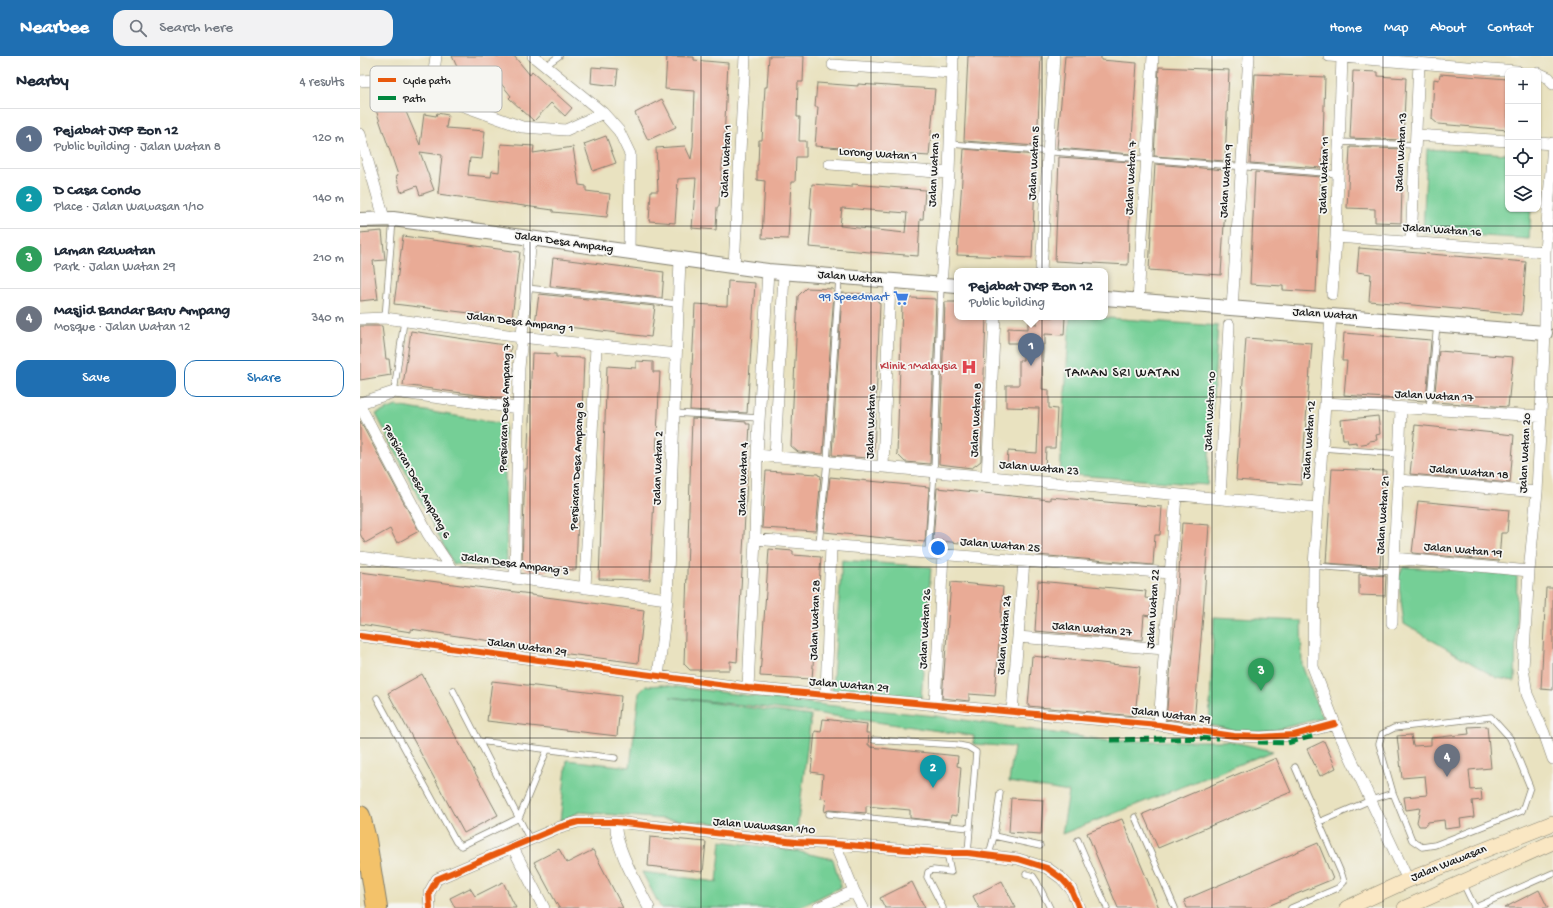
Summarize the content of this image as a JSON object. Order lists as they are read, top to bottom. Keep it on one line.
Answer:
{"streets":{"main road":["Jalan Wawasan"],"street":["Jalan Watan 13","Lorong Watan 1","Jalan Watan 1","Jalan Watan 5","Jalan Watan 3","Jalan Watan 11","Jalan Watan 7","Jalan Watan 9","Jalan Watan 16","Jalan Desa Ampang","Jalan Watan","Jalan Desa Ampang 1","Jalan Watan 17","Persiaran Desa Ampang 7","Jalan Watan 10","Jalan Watan 8","Jalan Watan 6","Jalan Watan 12","Jalan Watan 20","Persiaran Desa Ampang 8","Jalan Watan 2","Jalan Watan 23","Jalan Watan 18","Jalan Watan 4","Persiaran Desa Ampang 6","Jalan Watan 21","Jalan Watan 25","Jalan Watan 19","Jalan Desa Ampang 3","Jalan Watan 22","Jalan Watan 28","Jalan Watan 26","Jalan Watan 27","Jalan Watan 24","Jalan Watan 29","Jalan Wawasan 1/10"]},"crossings":[["Jalan Watan 13","Jalan Watan 16"],["Lorong Watan 1","Jalan Watan 3"],["Jalan Watan 1","Jalan Desa Ampang"],["Jalan Watan 3","Jalan Watan"],["Jalan Watan 11","Jalan Watan 16"],["Jalan Watan 7","Jalan Watan"],["Jalan Watan 9","Jalan Watan"],["Jalan Watan 16","Jalan Watan 20"],["Jalan Desa Ampang","Jalan Watan"],["Jalan Desa Ampang","Persiaran Desa Ampang 7"],["Jalan Desa Ampang","Jalan Watan 2"],["Jalan Desa Ampang","Jalan Watan 4"],["Jalan Watan","Jalan Watan 6"],["Jalan Watan","Jalan Watan 12"],["Jalan Watan","Jalan Watan 20"],["Jalan Watan","Jalan Watan 4"],["Jalan Desa Ampang 1","Persiaran Desa Ampang 7"],["Jalan Desa Ampang 1","Persiaran Desa Ampang 8"],["Jalan Desa Ampang 1","Jalan Watan 2"],["Jalan Watan 17","Jalan Watan 12"],["Jalan Watan 17","Jalan Watan 20"],["Jalan Watan 17","Jalan Watan 21"],["Persiaran Desa Ampang 7","Jalan Desa Ampang 3"],["Jalan Watan 10","Jalan Watan 23"],["Jalan Watan 8","Jalan Watan 23"],["Jalan Watan 6","Jalan Watan 23"],["Jalan Watan 12","Jalan Watan 23"],["Jalan Watan 12","Jalan Watan 29"],["Jalan Watan 20","Jalan Watan 18"],["Jalan Watan 20","Jalan Watan 19"],["Persiaran Desa Ampang 8","Jalan Desa Ampang 3"],["Jalan Watan 2","Jalan Desa Ampang 3"],["Jalan Watan 2","Jalan Watan 29"],["Jalan Watan 23","Jalan Watan 4"],["Jalan Watan 23","Jalan Watan 22"],["Jalan Watan 18","Jalan Watan 21"],["Jalan Watan 4","Jalan Watan 25"],["Jalan Watan 4","Jalan Watan 29"],["Persiaran Desa Ampang 6","Jalan Desa Ampang 3"],["Jalan Watan 21","Jalan Watan 19"],["Jalan Watan 25","Jalan Watan 22"],["Jalan Watan 25","Jalan Watan 28"],["Jalan Watan 25","Jalan Watan 26"],["Jalan Watan 25","Jalan Watan 24"],["Jalan Watan 22","Jalan Watan 27"],["Jalan Watan 22","Jalan Watan 29"],["Jalan Watan 28","Jalan Watan 29"],["Jalan Watan 26","Jalan Watan 29"],["Jalan Watan 27","Jalan Watan 24"],["Jalan Watan 24","Jalan Watan 29"]],"districts":["TAMAN SRI WATAN"],"places":{"supermarket":["99 Speedmart"],"hospital":["Klinik 1Malaysia"]},"legend":["Cycle path","Path"],"page":{"header":"Nearbee","search":"Search here","nav":["Home","Map","About","Contact"],"heading":["Nearby","4 results"],"map_buttons":["+","−"],"list":[{"mark":"1","name":"Pejabat JKP Zon 12","note":"Public building · Jalan Watan 8","value":"120 m"},{"mark":"2","name":"D Casa Condo","note":"Place · Jalan Wawasan 1/10","value":"140 m"},{"mark":"3","name":"Laman Rawatan","note":"Park · Jalan Watan 29","value":"210 m"},{"mark":"4","name":"Masjid Bandar Baru Ampang","note":"Mosque · Jalan Watan 12","value":"340 m"}],"popup":["Pejabat JKP Zon 12","Public building"],"pins":["1","3","4","2"],"buttons":["Save","Share"]}}
